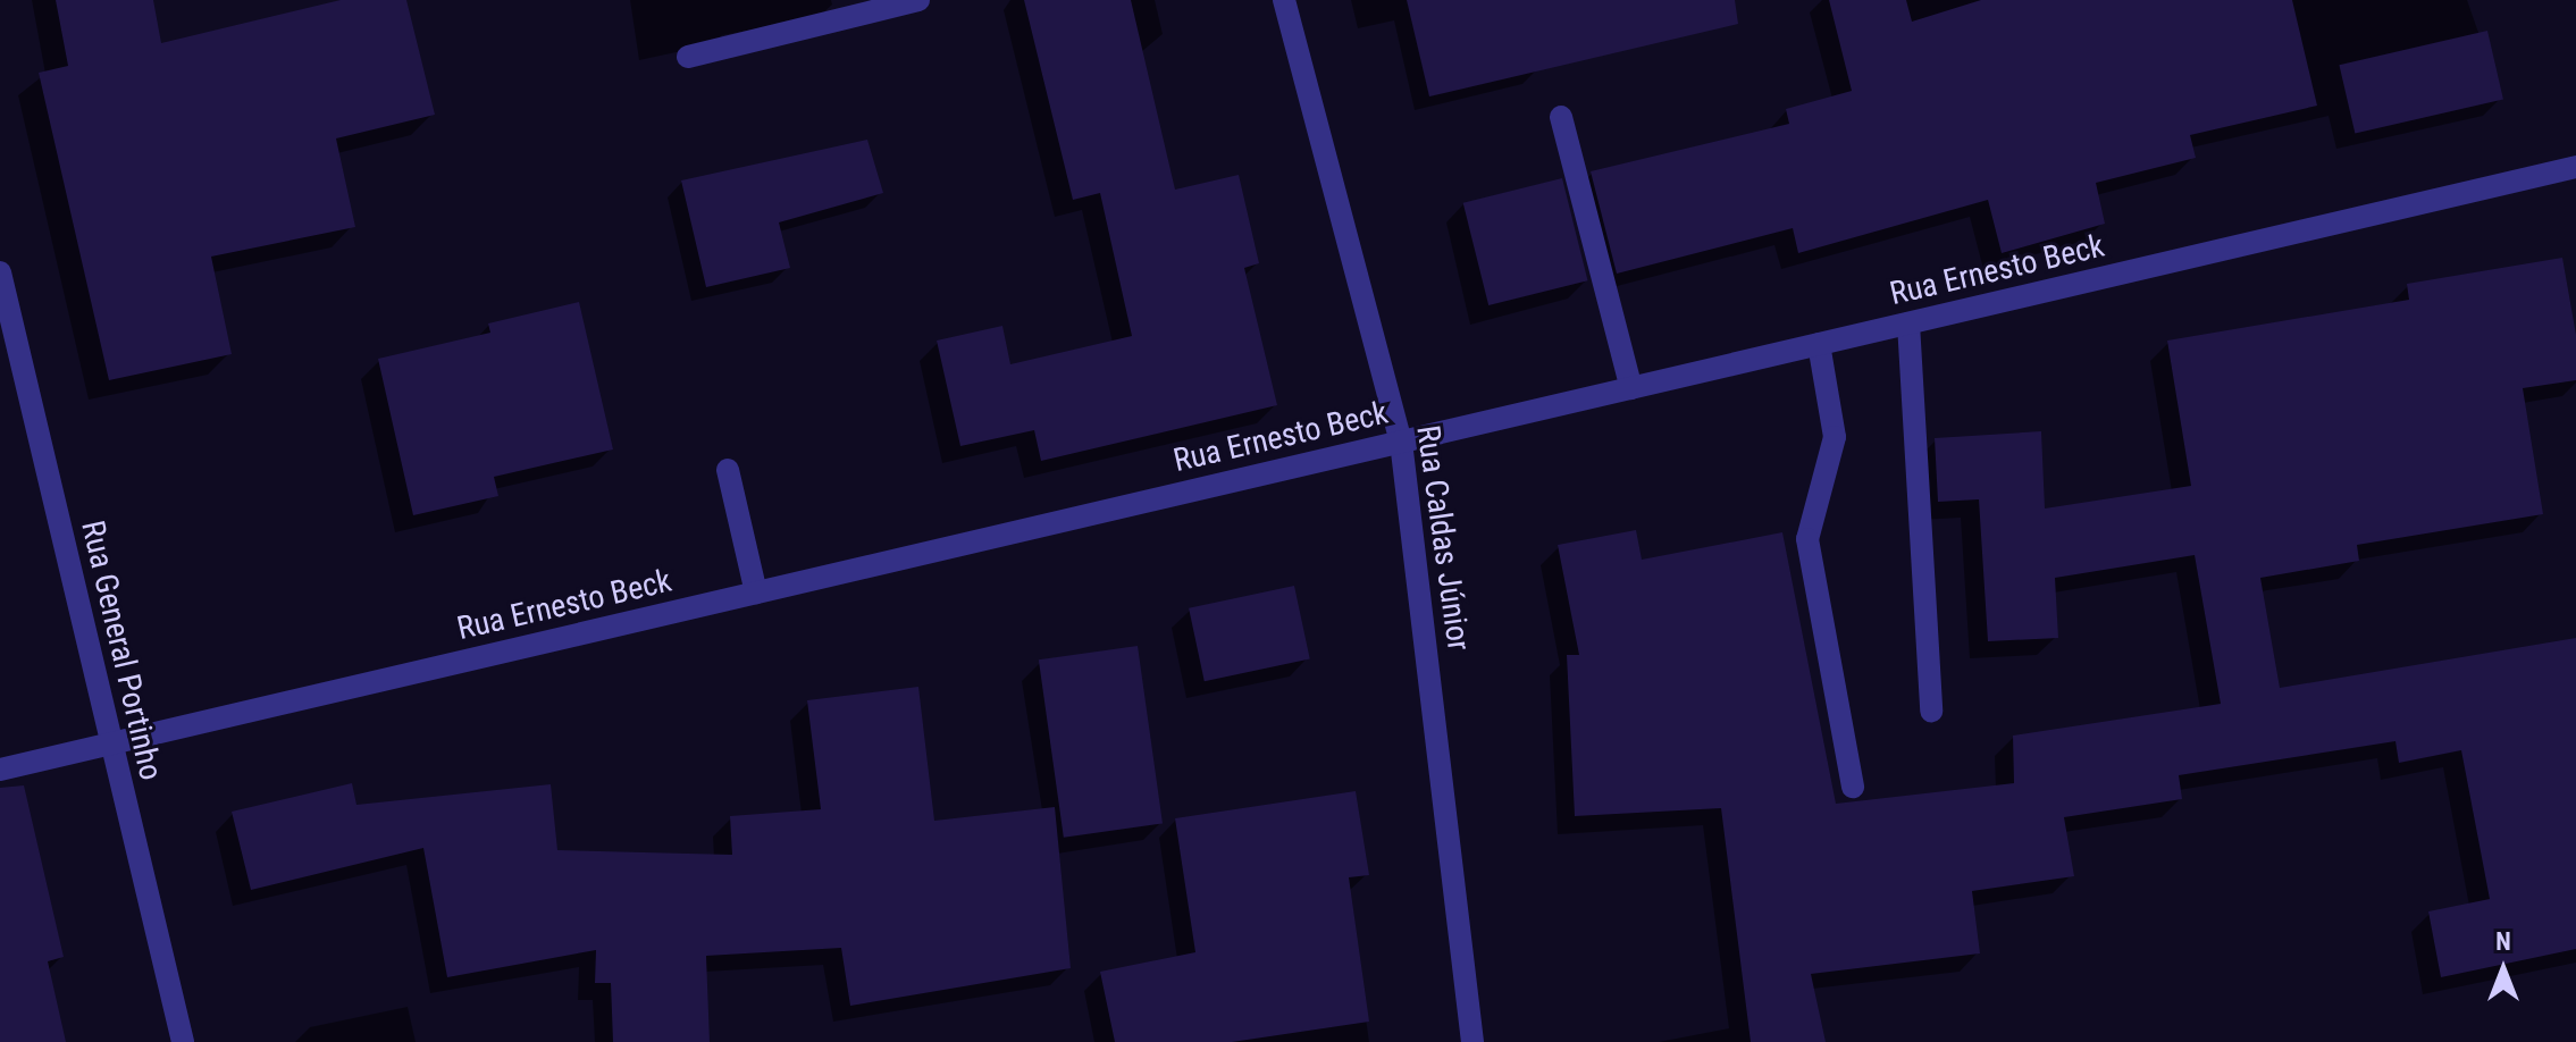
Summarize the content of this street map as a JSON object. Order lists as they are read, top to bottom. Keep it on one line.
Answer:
{"streets":{"street":["Rua Ernesto Beck","Rua Caldas Júnior","Rua General Portinho"]},"crossings":[["Rua Ernesto Beck","Rua Caldas Júnior"],["Rua Ernesto Beck","Rua General Portinho"]],"north":"top"}
